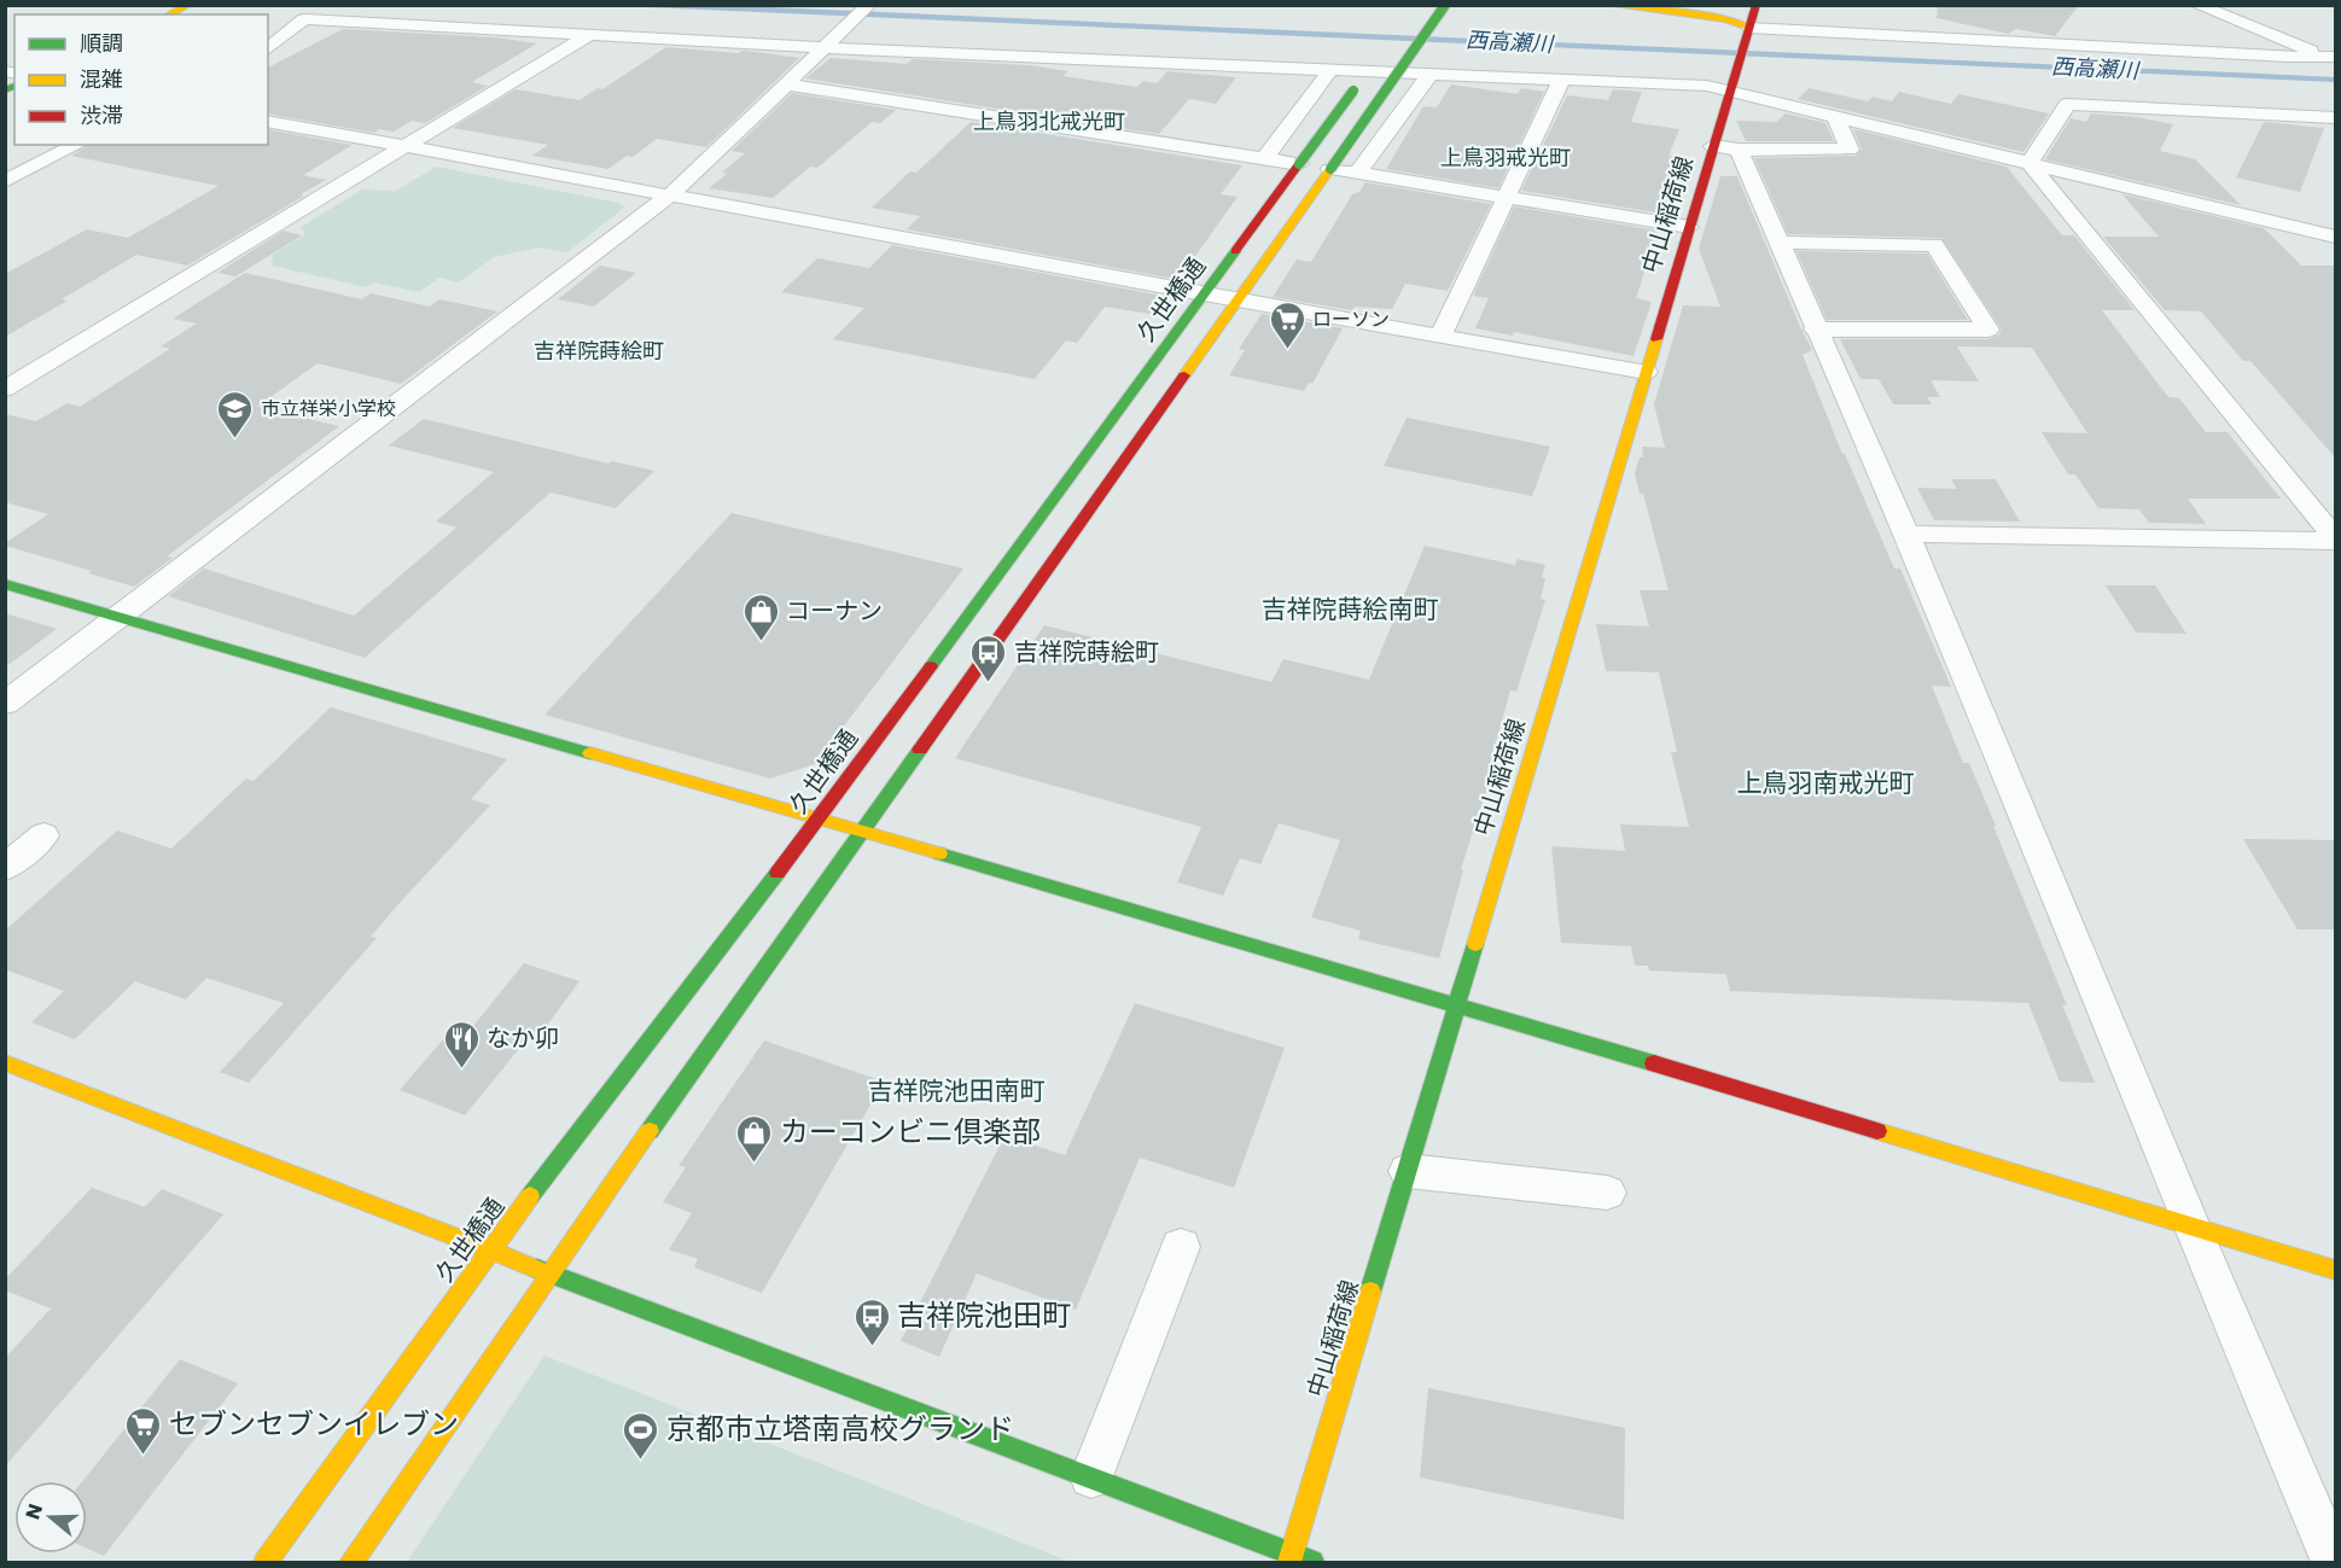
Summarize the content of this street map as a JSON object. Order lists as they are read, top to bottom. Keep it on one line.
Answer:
{"streets":{"street":["中山稲荷線","久世橋通"]},"districts":["上鳥羽北戒光町","上鳥羽戒光町","吉祥院蒔絵町","吉祥院蒔絵南町","上鳥羽南戒光町","吉祥院池田南町"],"water":["西高瀬川"],"places":{"supermarket":["ローソン","セブンセブンイレブン"],"school or university":["市立祥栄小学校"],"shop":["コーナン","カーコンビニ倶楽部"],"bus stop":["吉祥院蒔絵町","吉祥院池田町"],"restaurant":["なか卯"],"sports":["京都市立塔南高校グランド"]},"legend":["順調","混雑","渋滞"],"north":"left"}
